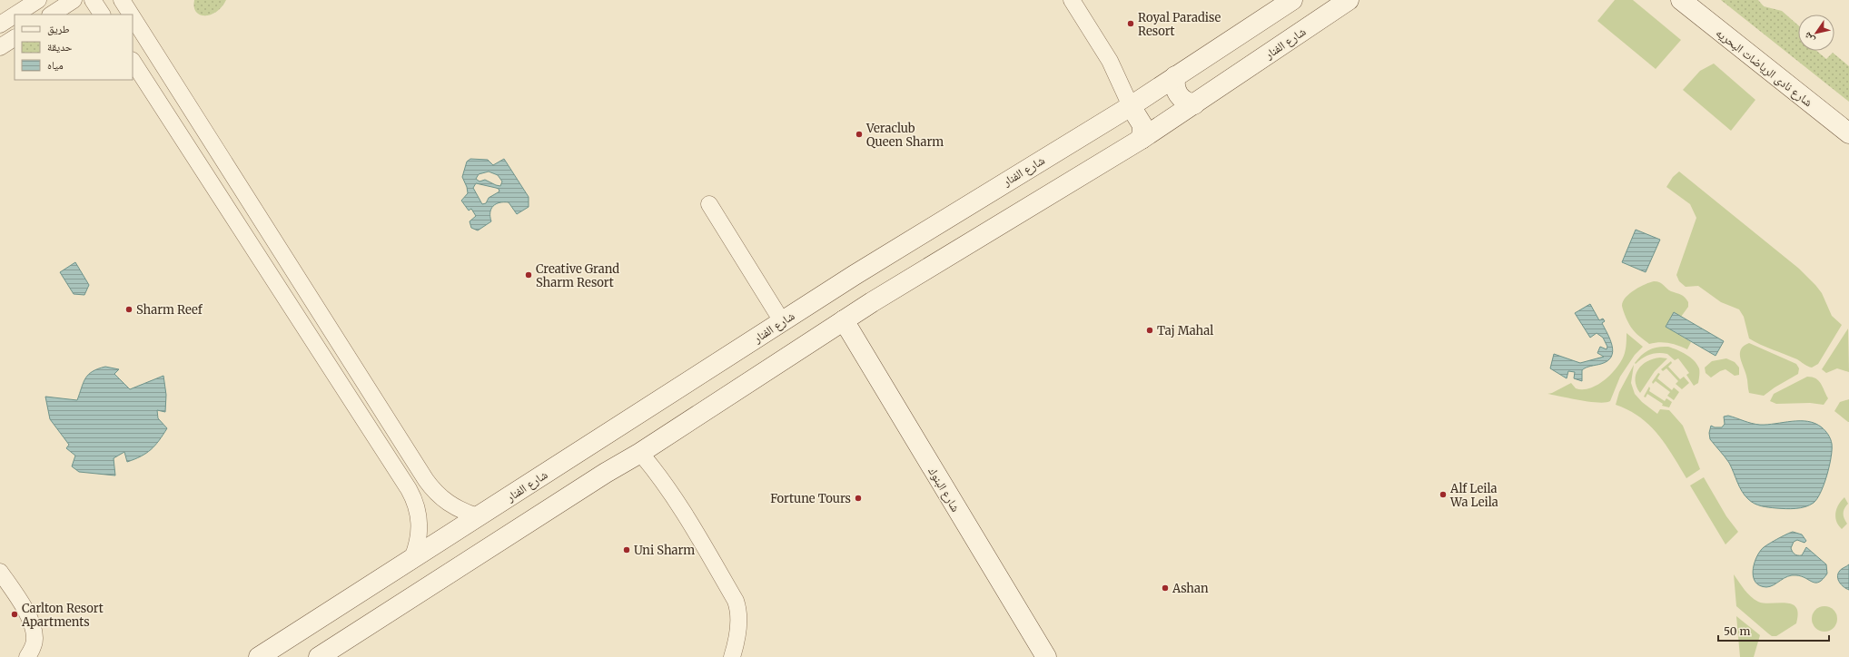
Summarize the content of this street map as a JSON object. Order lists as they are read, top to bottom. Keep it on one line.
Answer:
{"streets":{"main road":["شارع الفنار","شارع نادى الرياضات البحريه","شارع البنوك"]},"crossings":[["شارع الفنار","شارع البنوك"]],"places":["Royal Paradise Resort","Veraclub Queen Sharm","Creative Grand Sharm Resort","Sharm Reef","Taj Mahal","Alf Leila Wa Leila","Fortune Tours","Uni Sharm","Ashan","Carlton Resort Apartments"],"legend":["طريق","حديقة","مياه"],"scale_bar":"50 m","north":"bottom left"}
